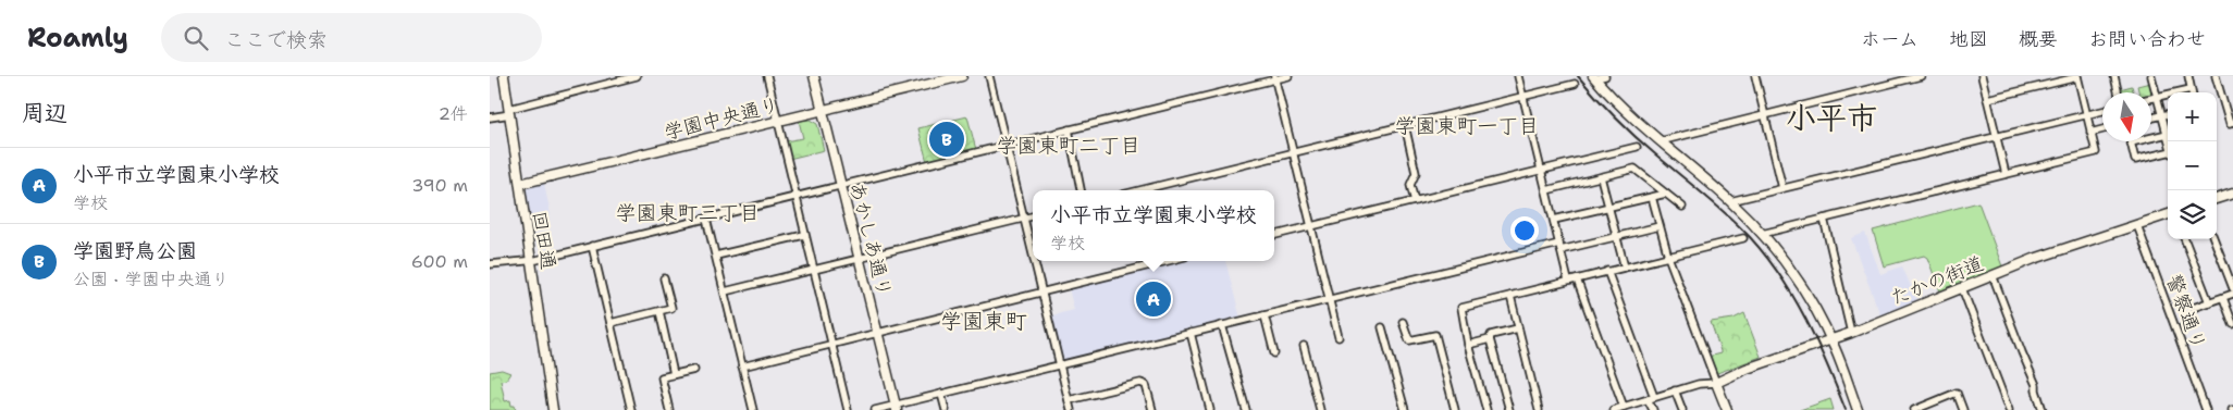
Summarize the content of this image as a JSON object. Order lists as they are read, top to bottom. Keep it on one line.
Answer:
{"streets":{"street":["学園中央通り","あかしあ通り","回田通","たかの街道","警察通り"]},"crossings":[["学園中央通り","あかしあ通り"],["学園中央通り","回田通"],["たかの街道","警察通り"]],"districts":["小平市","学園東町一丁目","学園東町二丁目","学園東町三丁目","学園東町"],"north":"bottom","page":{"header":"Roamly","search":"ここで検索","nav":["ホーム","地図","概要","お問い合わせ"],"heading":["周辺","2件"],"map_buttons":["+","−"],"pins":["B","A"],"list":[{"mark":"A","name":"小平市立学園東小学校","note":"学校","value":"390 m"},{"mark":"B","name":"学園野鳥公園","note":"公園 · 学園中央通り","value":"600 m"}],"popup":["小平市立学園東小学校","学校"]}}
